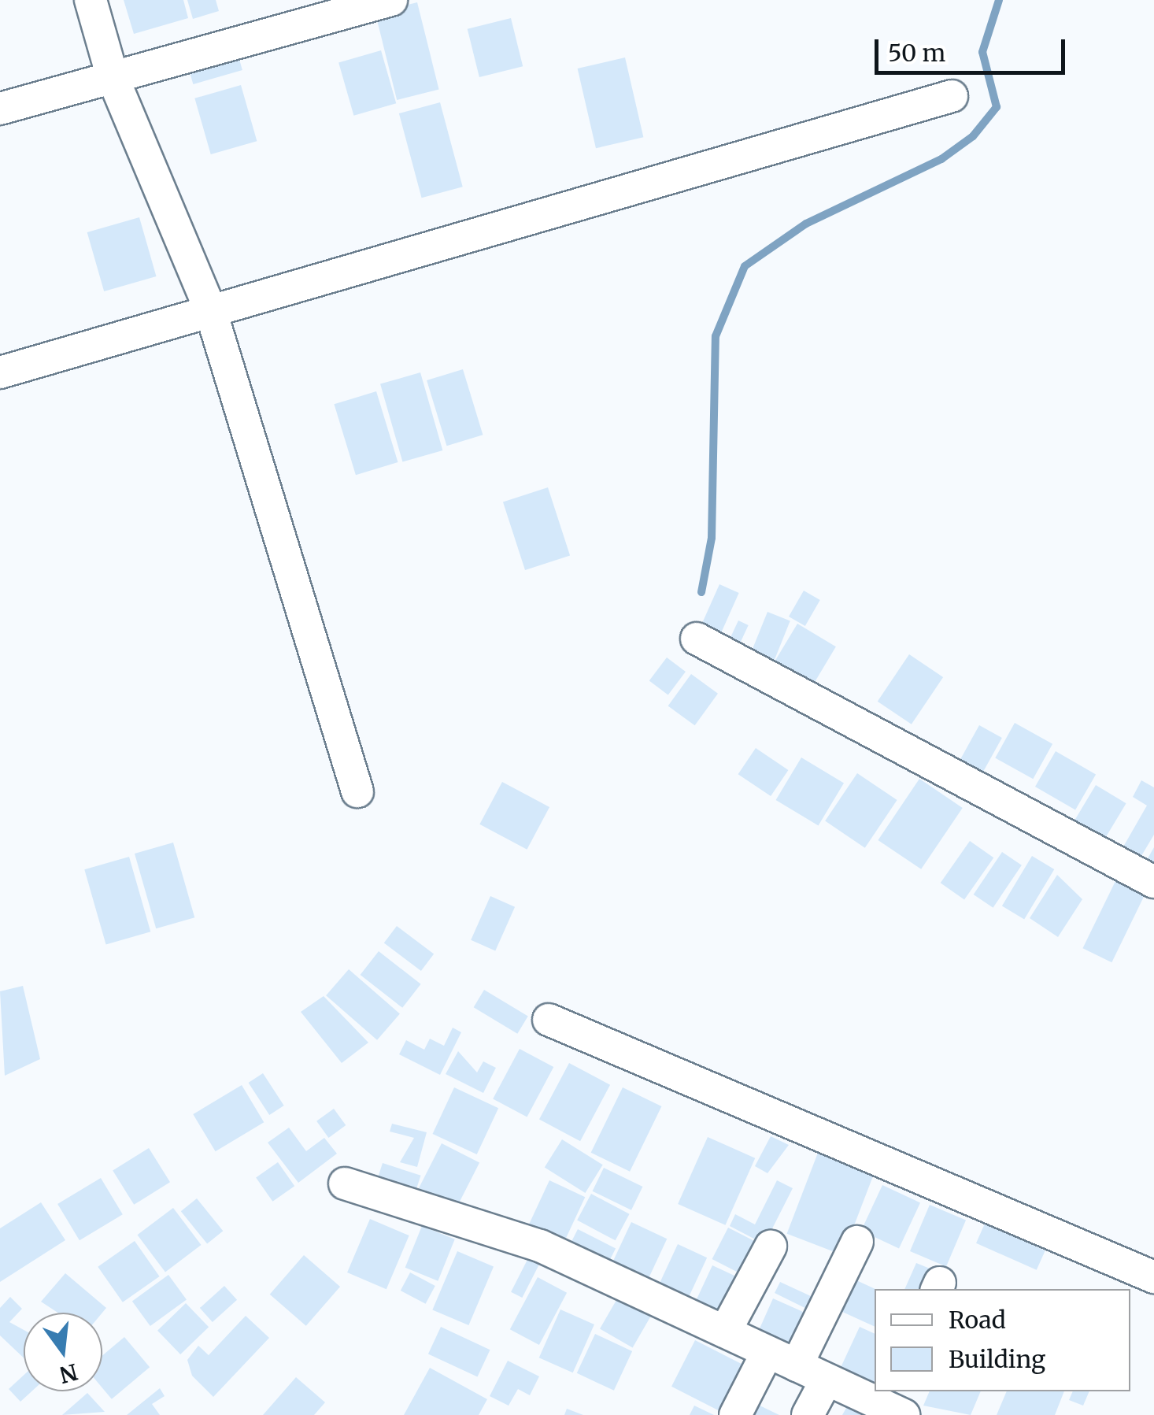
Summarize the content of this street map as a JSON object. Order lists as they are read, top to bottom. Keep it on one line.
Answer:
{"legend":["Road","Building"],"scale_bar":"50 m","north":"bottom"}
